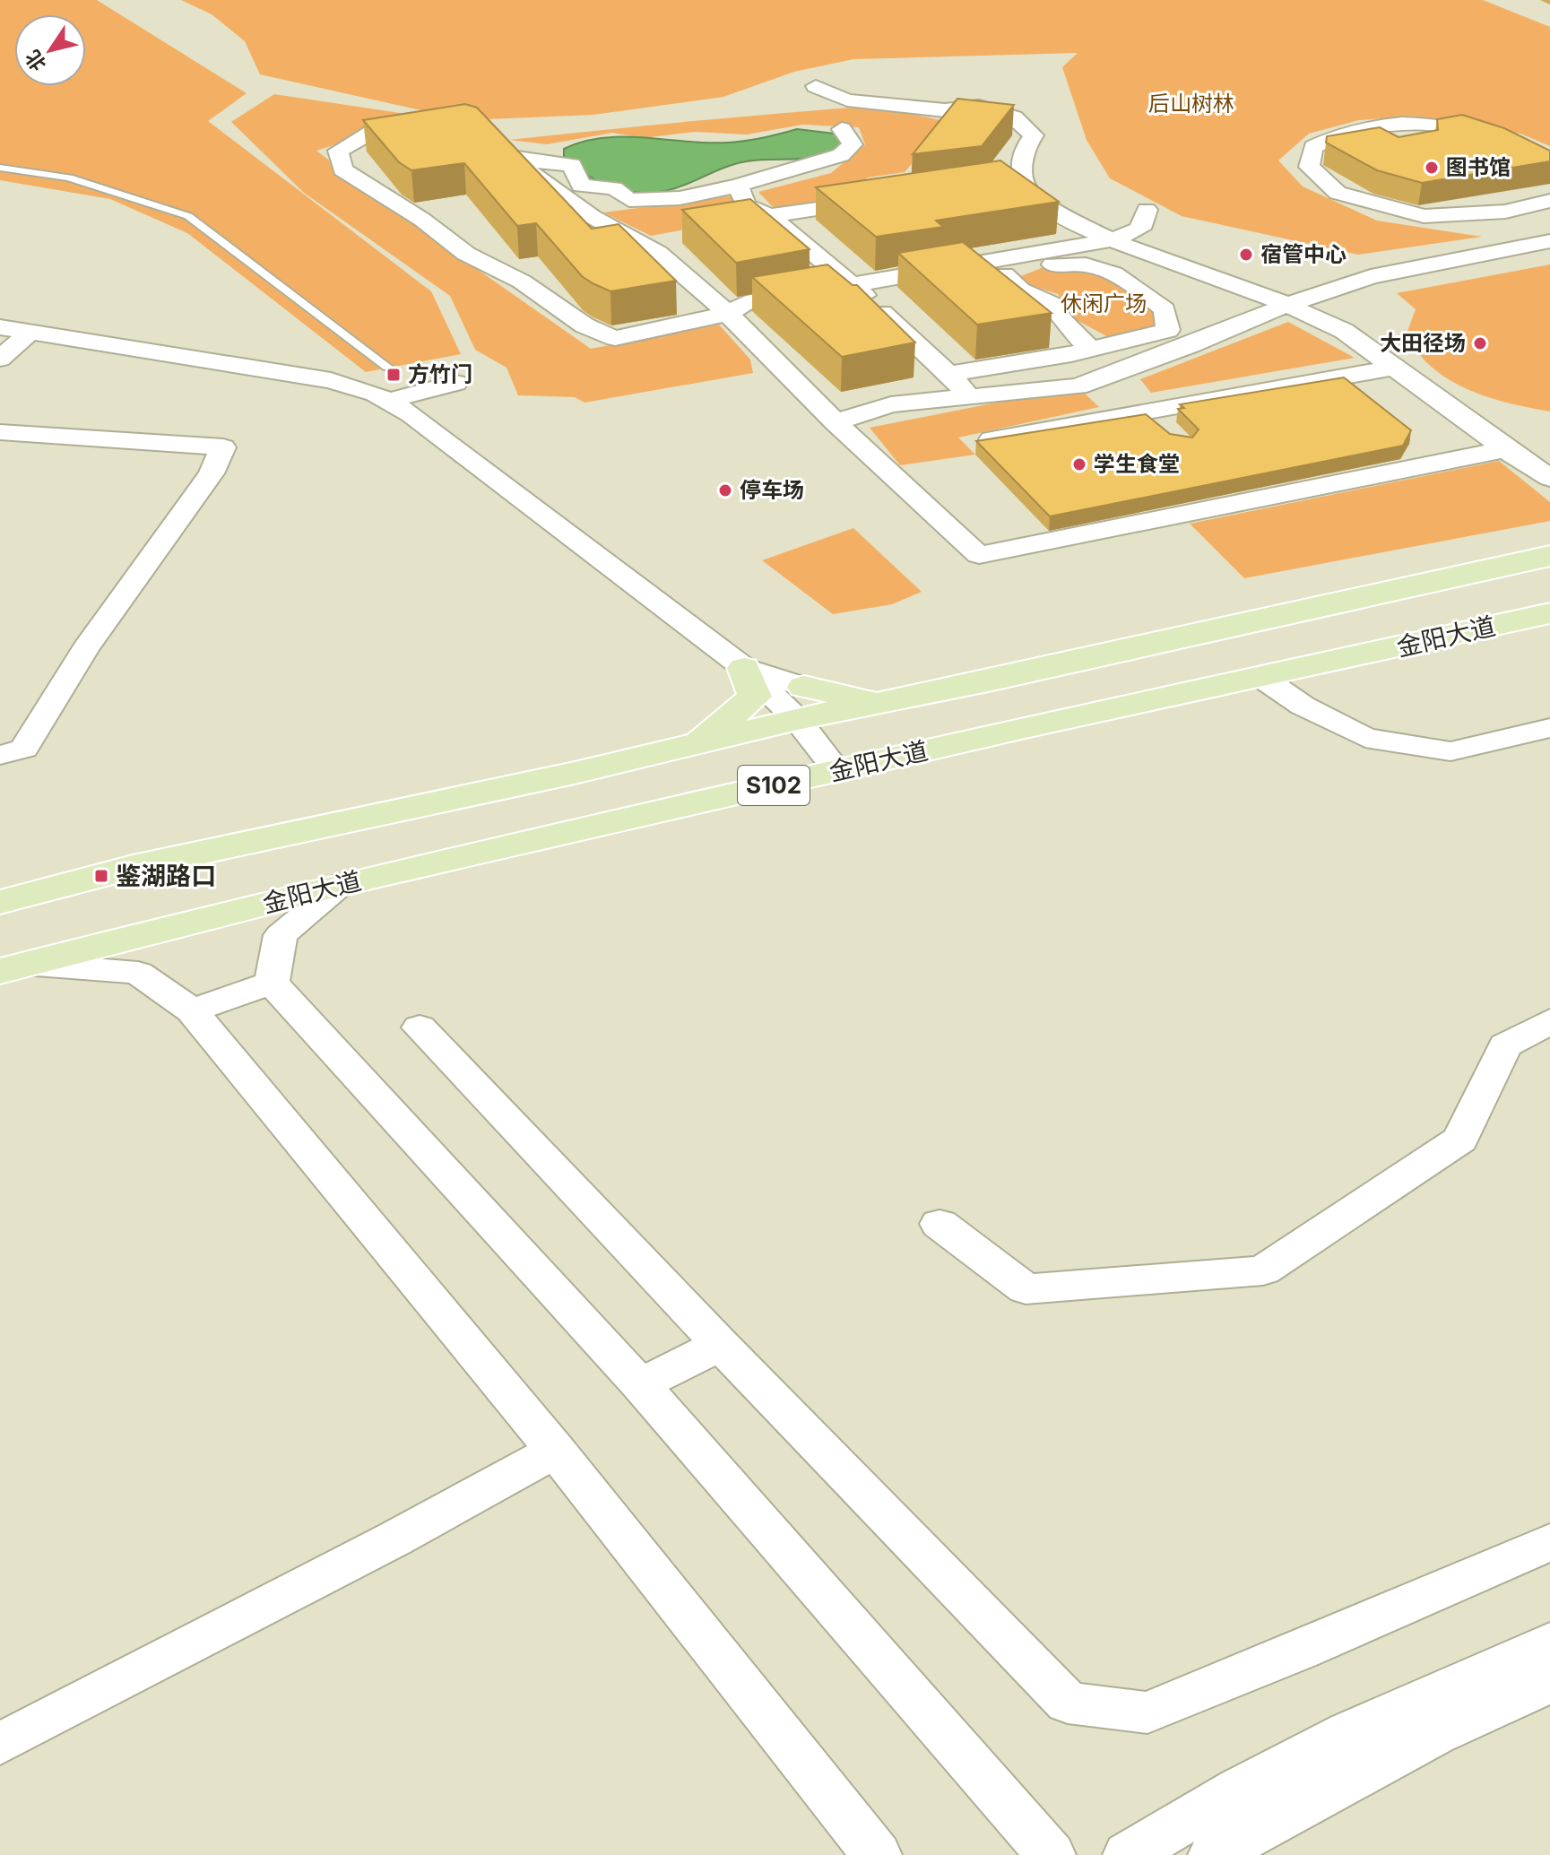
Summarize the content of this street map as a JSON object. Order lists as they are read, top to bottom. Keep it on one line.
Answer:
{"streets":{"main road":["金阳大道","S102"]},"parks":["后山树林","休闲广场"],"places":{"other":["图书馆","宿管中心","大田径场","学生食堂","停车场"],"transit":["方竹门","鉴湖路口"]},"north":"bottom left"}
